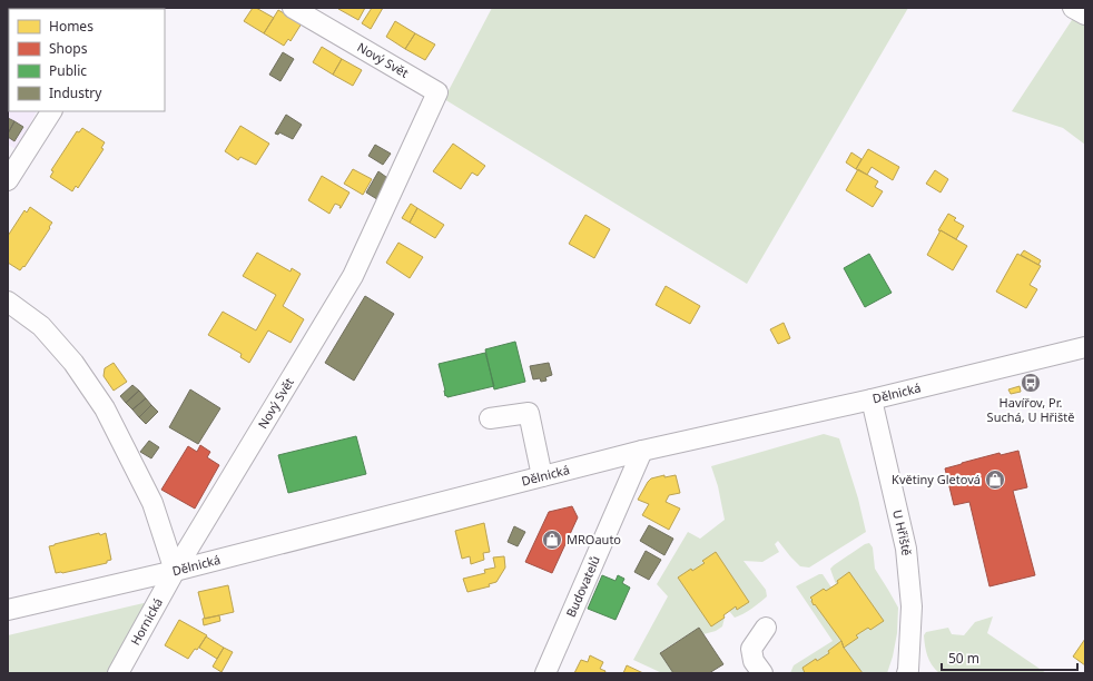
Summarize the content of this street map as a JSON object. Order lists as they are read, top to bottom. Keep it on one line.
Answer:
{"streets":{"street":["Nový Svět","Dělnická","U Hřiště","Budovatelů","Hornická"]},"crossings":[["Nový Svět","Dělnická"],["Nový Svět","Hornická"],["Dělnická","U Hřiště"],["Dělnická","Budovatelů"],["Dělnická","Hornická"]],"places":{"bus stop":["Havířov, Pr. Suchá, U Hřiště"],"shop":["Květiny Gletová","MROauto"]},"legend":["Homes","Shops","Public","Industry"],"scale_bar":"50 m"}
